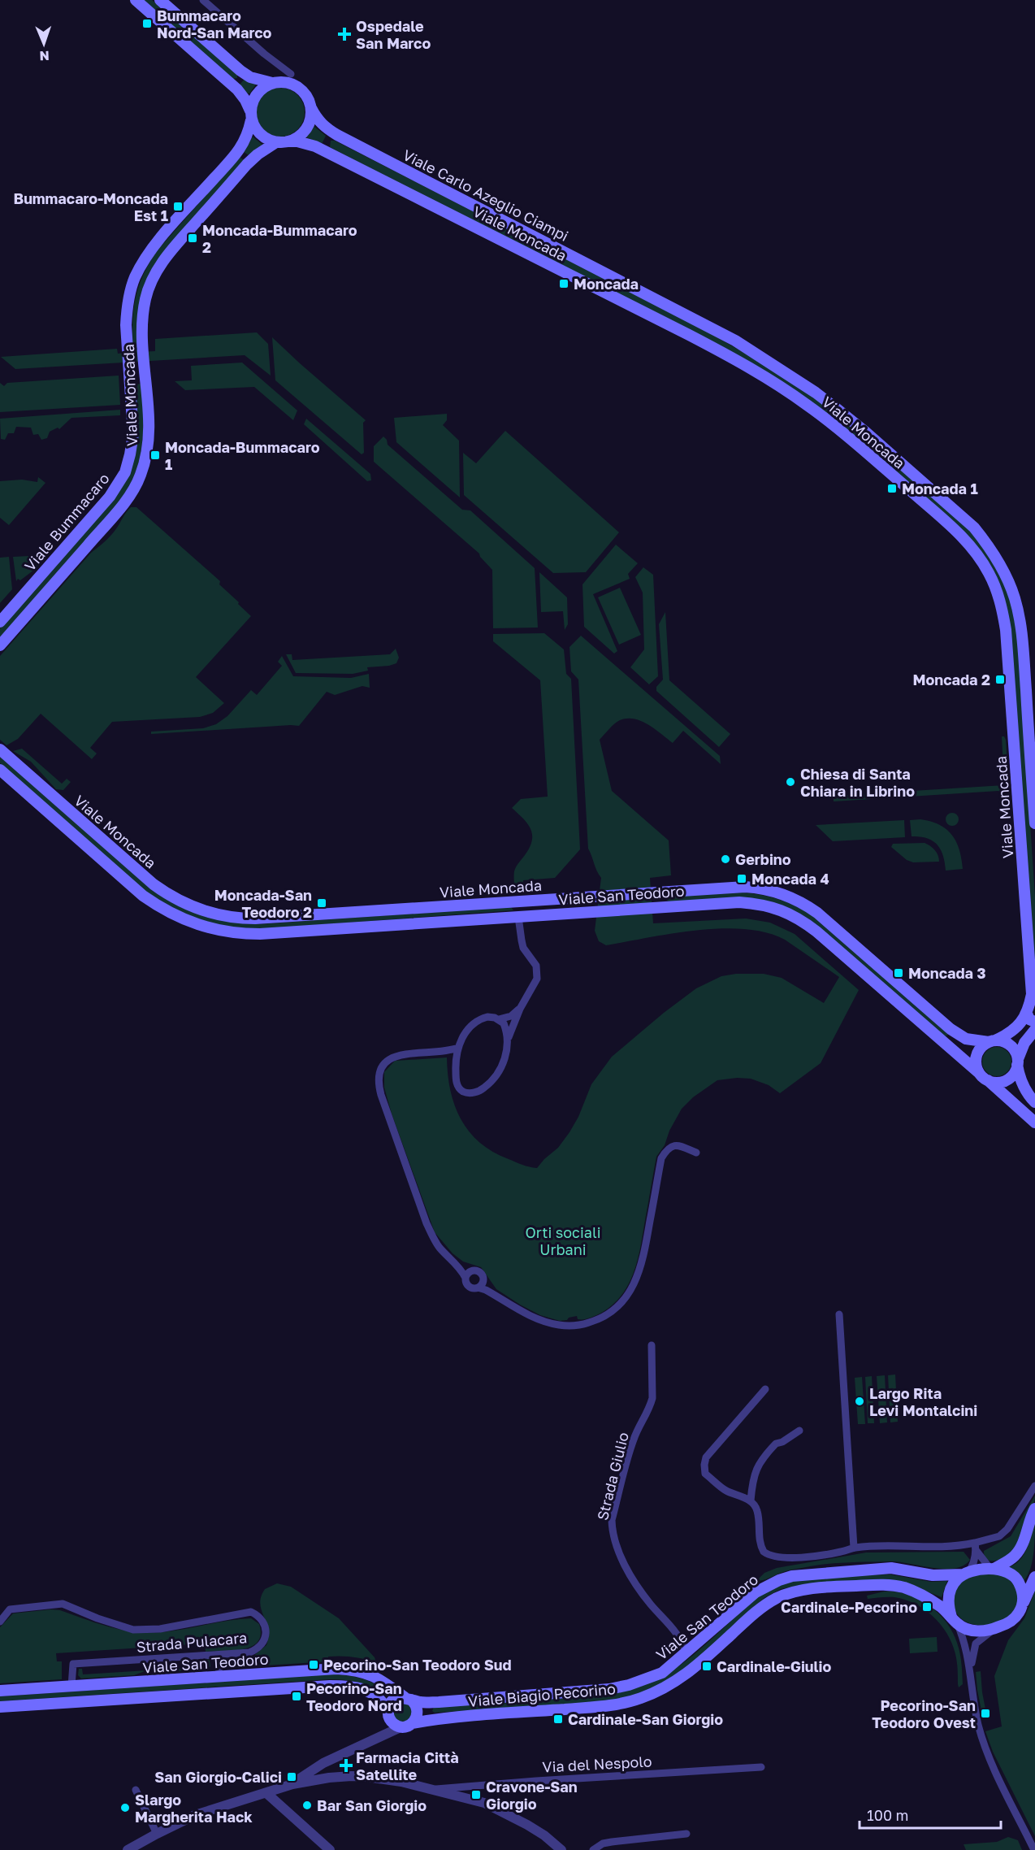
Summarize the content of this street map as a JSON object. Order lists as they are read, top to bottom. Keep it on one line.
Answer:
{"streets":{"main road":["Viale Carlo Azeglio Ciampi","Viale Moncada","Viale Bummacaro","Viale San Teodoro","Viale Biagio Pecorino"],"street":["Strada Giulio","Strada Pulacara","Via del Nespolo"]},"crossings":[["Viale Carlo Azeglio Ciampi","Viale Moncada"],["Viale Carlo Azeglio Ciampi","Viale Bummacaro"],["Viale Moncada","Viale Bummacaro"],["Viale Moncada","Viale San Teodoro"],["Viale San Teodoro","Strada Giulio"],["Viale San Teodoro","Strada Pulacara"],["Viale San Teodoro","Viale Biagio Pecorino"]],"parks":["Orti sociali Urbani"],"places":{"transit":["Bummacaro Nord-San Marco","Bummacaro-Moncada Est 1","Moncada-Bummacaro 2","Moncada","Moncada-Bummacaro 1","Moncada 1","Moncada 2","Moncada 4","Moncada-San Teodoro 2","Moncada 3","Cardinale-Pecorino","Pecorino-San Teodoro Sud","Cardinale-Giulio","Pecorino-San Teodoro Nord","Pecorino-San Teodoro Ovest","Cardinale-San Giorgio","San Giorgio-Calici","Cravone-San Giorgio"],"health":["Ospedale San Marco","Farmacia Città Satellite"],"other":["Chiesa di Santa Chiara in Librino","Gerbino","Largo Rita Levi Montalcini","Bar San Giorgio","Slargo Margherita Hack"]},"scale_bar":"100 m","north":"bottom"}
